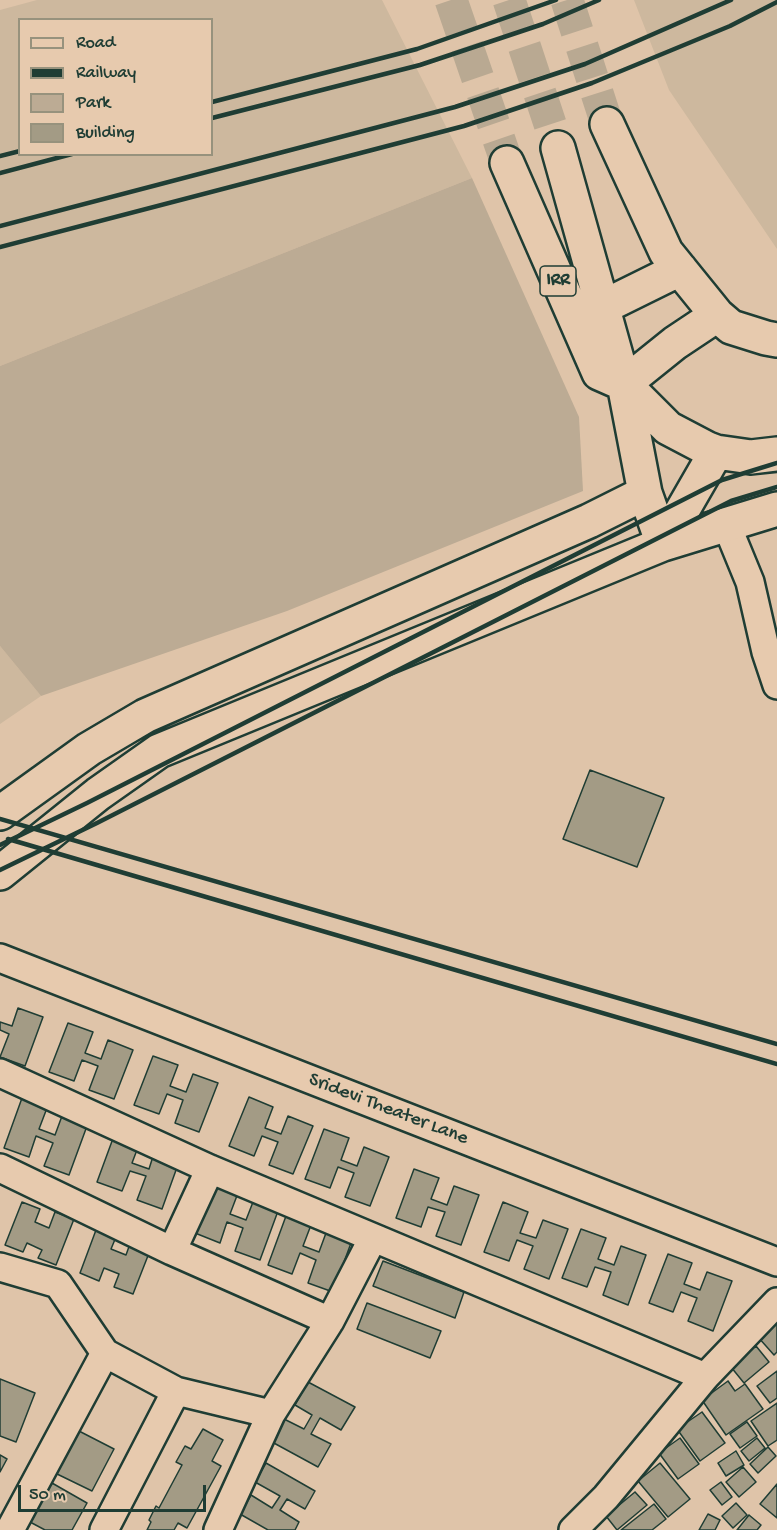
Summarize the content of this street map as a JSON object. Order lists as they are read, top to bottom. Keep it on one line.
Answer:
{"streets":{"main road":["IRR"],"street":["Sridevi Theater Lane"]},"legend":["Road","Railway","Park","Building"],"scale_bar":"50 m"}
